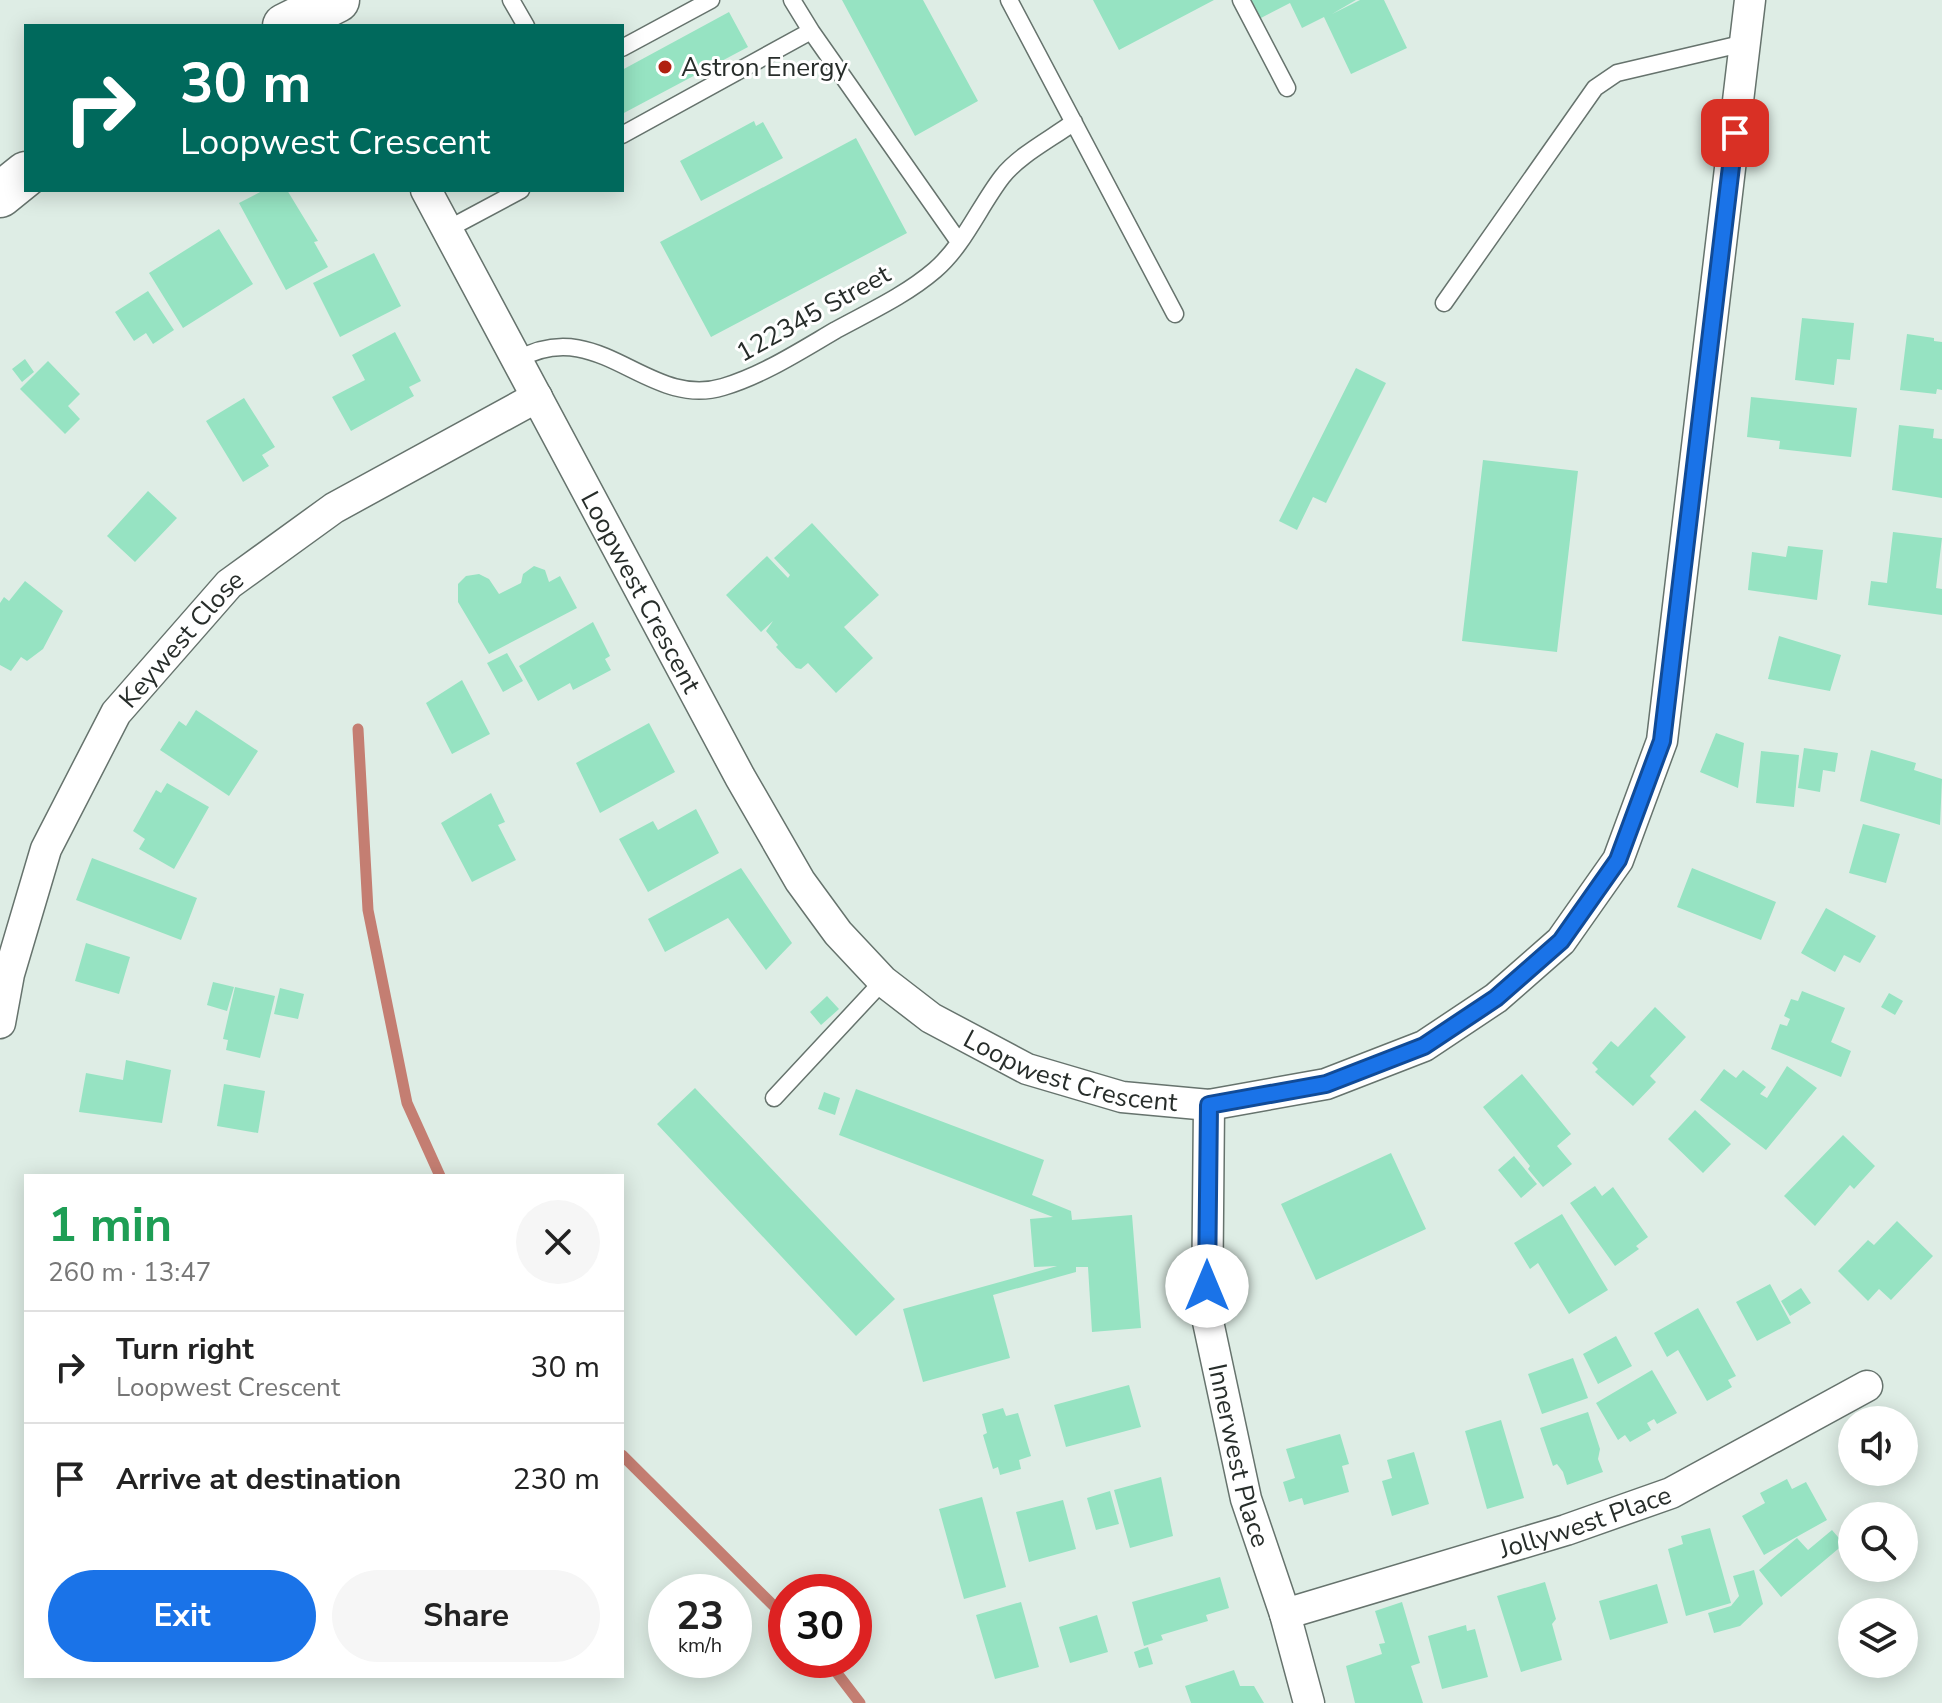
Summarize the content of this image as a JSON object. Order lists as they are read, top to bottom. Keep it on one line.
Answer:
{"streets":{"street":["Loopwest Crescent","Keywest Close","Innerwest Place","Jollywest Place"],"lane":["122345 Street"]},"crossings":[["122345 Street","Loopwest Crescent"],["Loopwest Crescent","Keywest Close"],["Loopwest Crescent","Innerwest Place"],["Innerwest Place","Jollywest Place"]],"places":["Astron Energy"],"page":{"turn":["30 m","Loopwest Crescent"],"heading":["1 min","260 m · 13:47"],"list":[{"name":"Turn right","note":"Loopwest Crescent","value":"30 m"},{"name":"Arrive at destination","value":"230 m"}],"buttons":["Exit","Share"],"speed":"23 km/h","limit":"30"}}
